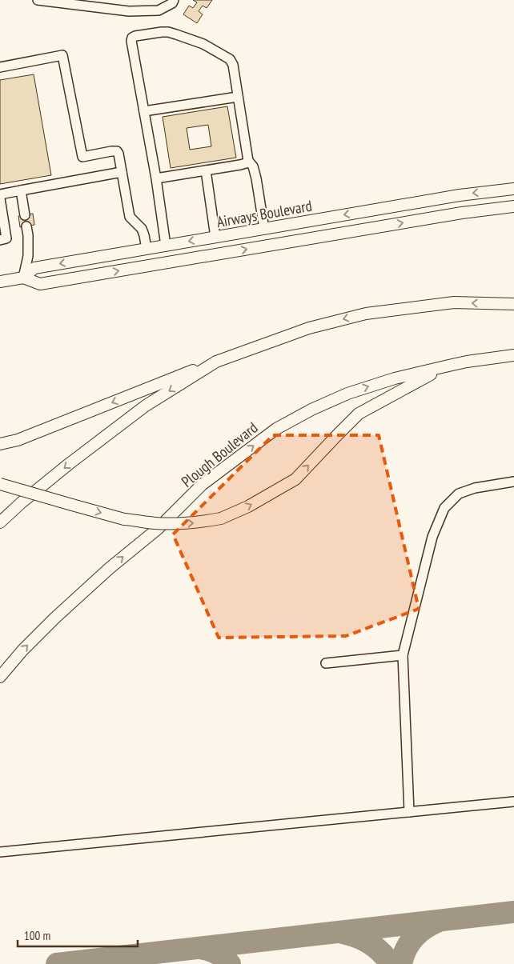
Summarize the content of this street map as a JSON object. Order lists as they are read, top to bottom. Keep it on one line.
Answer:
{"streets":{"main road":["Airways Boulevard","Plough Boulevard"]},"scale_bar":"100 m"}
